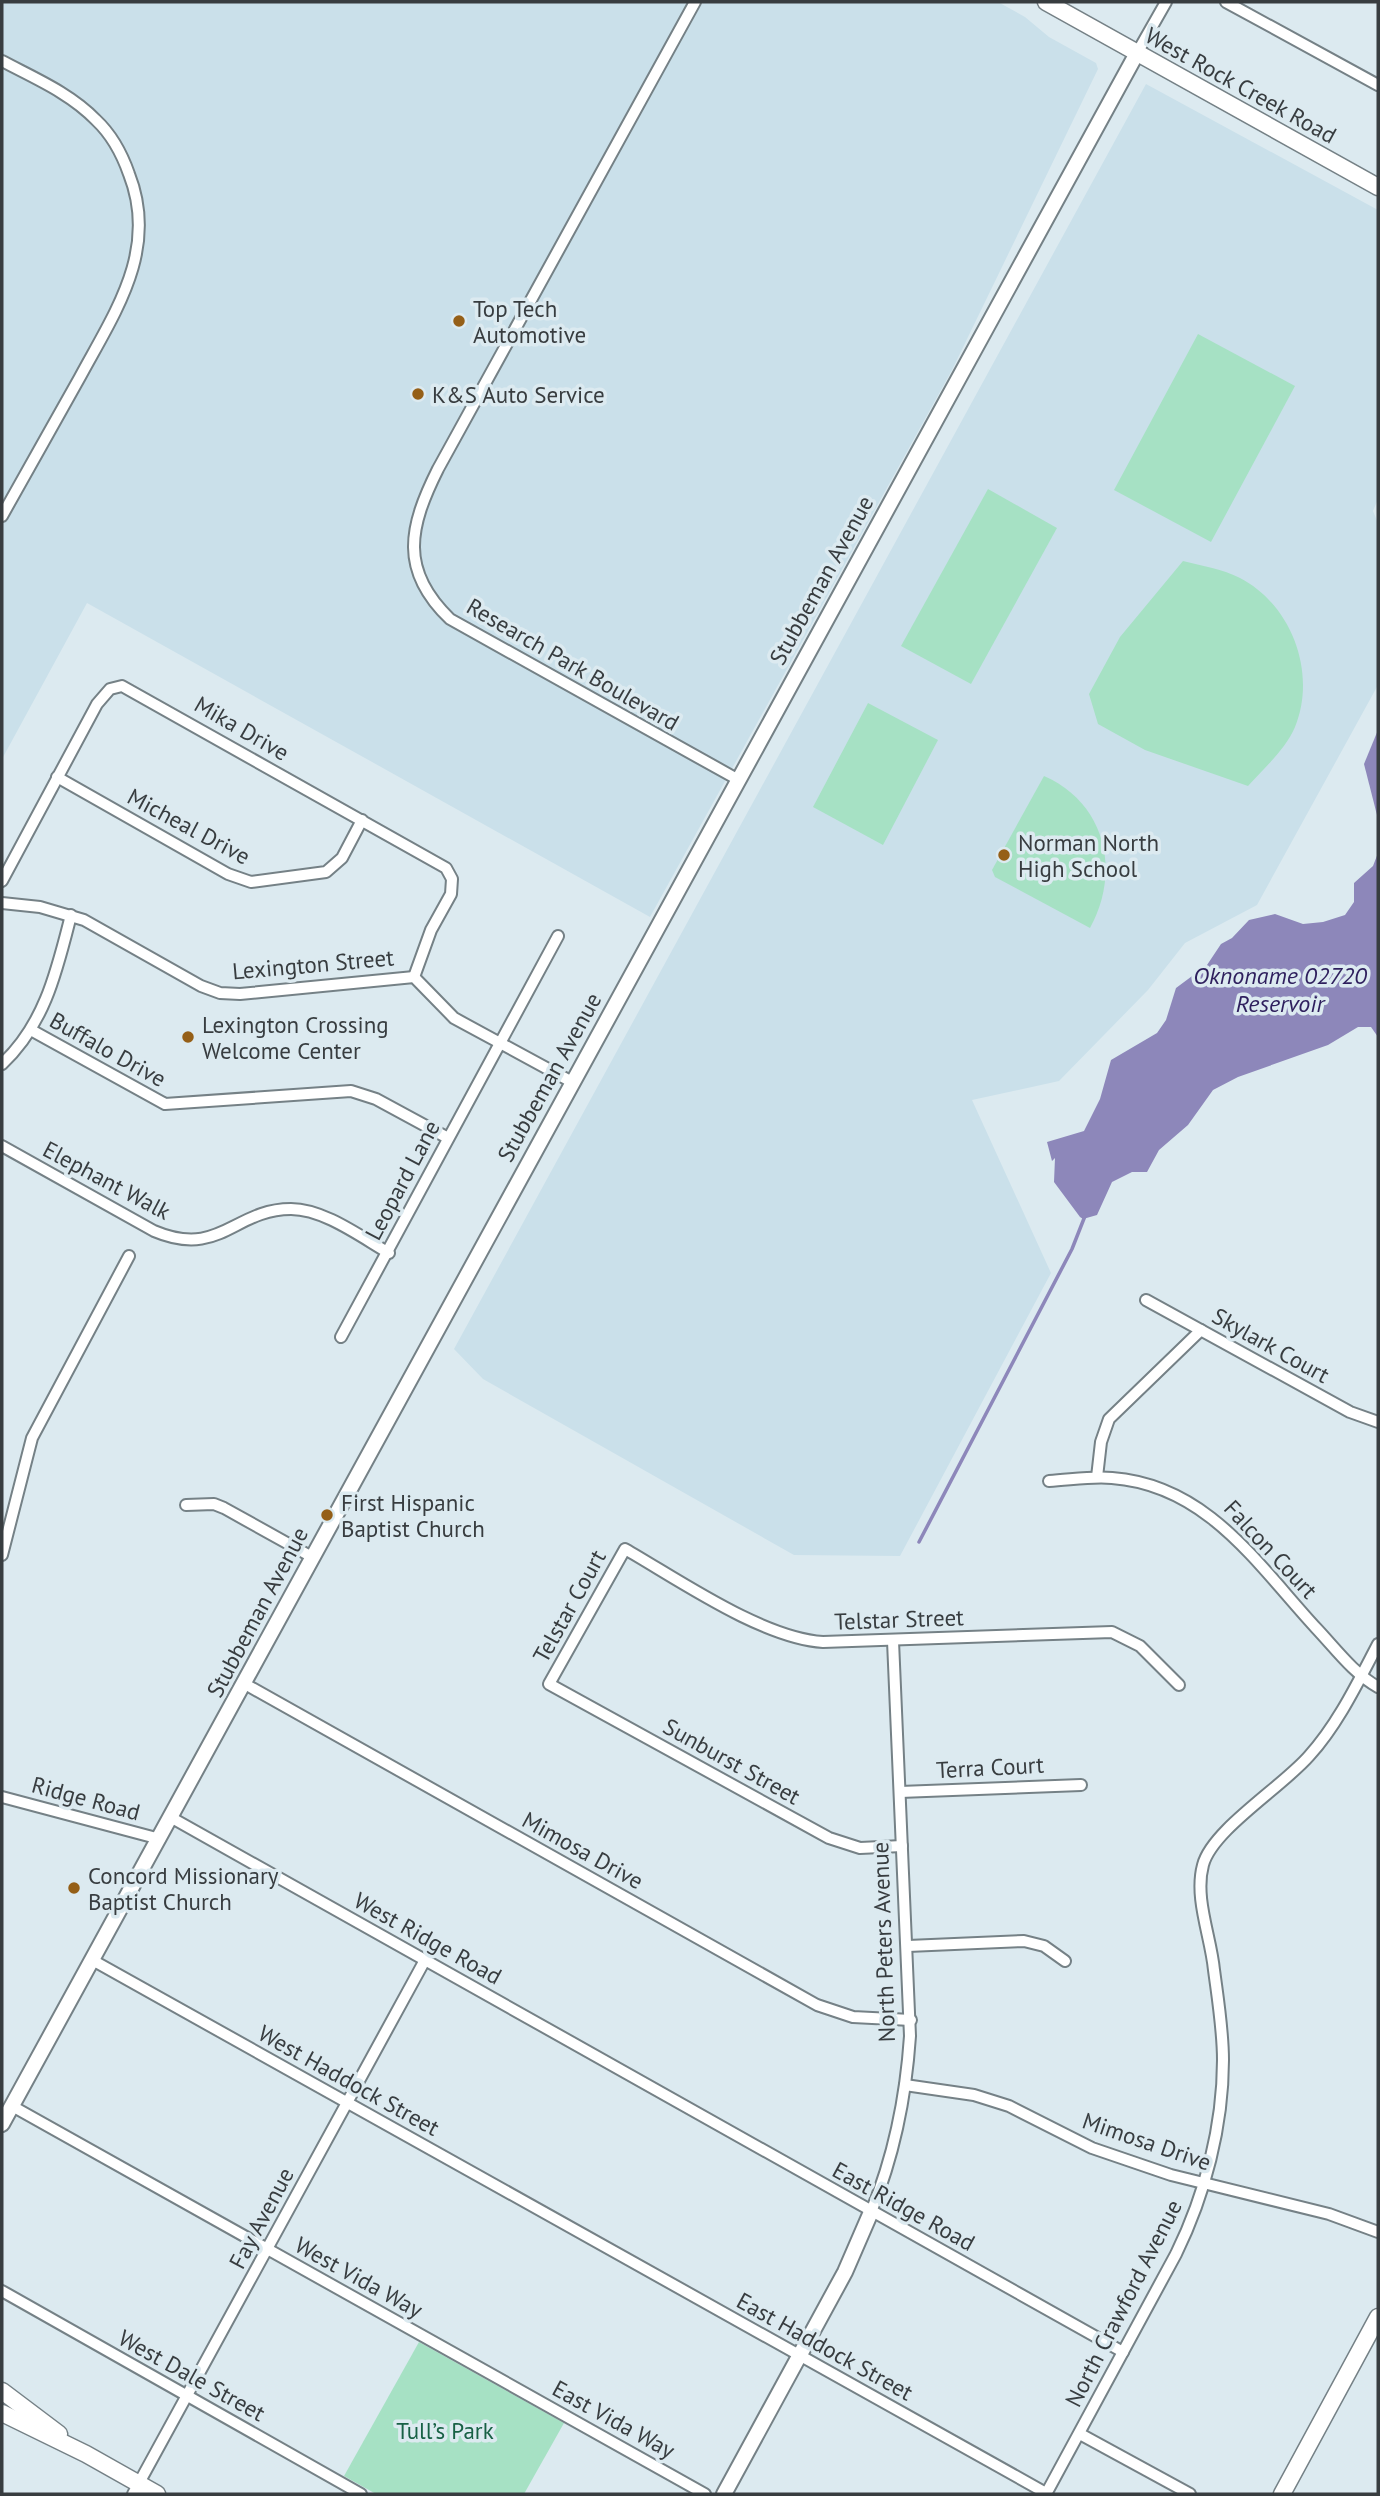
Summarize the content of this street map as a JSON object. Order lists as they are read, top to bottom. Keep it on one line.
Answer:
{"streets":{"main road":["West Rock Creek Road"],"street":["Stubbeman Avenue","Research Park Boulevard","Mika Drive","Micheal Drive","Lexington Street","Buffalo Drive","Elephant Walk","Leopard Lane","Skylark Court","Falcon Court","Telstar Court","Telstar Street","Sunburst Street","Terra Court","Ridge Road","Mimosa Drive","West Ridge Road","North Peters Avenue","West Haddock Street","East Ridge Road","Fay Avenue","West Vida Way","North Crawford Avenue","East Haddock Street","West Dale Street","East Vida Way"]},"crossings":[["West Rock Creek Road","Stubbeman Avenue"],["Stubbeman Avenue","Research Park Boulevard"],["Stubbeman Avenue","Lexington Street"],["Stubbeman Avenue","Ridge Road"],["Stubbeman Avenue","Mimosa Drive"],["Stubbeman Avenue","West Ridge Road"],["Stubbeman Avenue","West Haddock Street"],["Stubbeman Avenue","West Vida Way"],["Mika Drive","Micheal Drive"],["Mika Drive","Lexington Street"],["Lexington Street","Leopard Lane"],["Buffalo Drive","Leopard Lane"],["Elephant Walk","Leopard Lane"],["Falcon Court","North Crawford Avenue"],["Telstar Court","Telstar Street"],["Telstar Court","Sunburst Street"],["Telstar Street","North Peters Avenue"],["Sunburst Street","North Peters Avenue"],["Terra Court","North Peters Avenue"],["Mimosa Drive","North Peters Avenue"],["Mimosa Drive","North Crawford Avenue"],["West Ridge Road","East Ridge Road"],["West Ridge Road","Fay Avenue"],["North Peters Avenue","East Ridge Road"],["North Peters Avenue","East Haddock Street"],["West Haddock Street","Fay Avenue"],["West Haddock Street","East Haddock Street"],["East Ridge Road","North Crawford Avenue"],["Fay Avenue","West Vida Way"],["Fay Avenue","West Dale Street"],["West Vida Way","East Vida Way"],["North Crawford Avenue","East Haddock Street"]],"water":["Oknoname 02720 Reservoir"],"parks":["Tull’s Park"],"places":["Top Tech Automotive","K&S Auto Service","Norman North High School","Lexington Crossing Welcome Center","First Hispanic Baptist Church","Concord Missionary Baptist Church"]}
